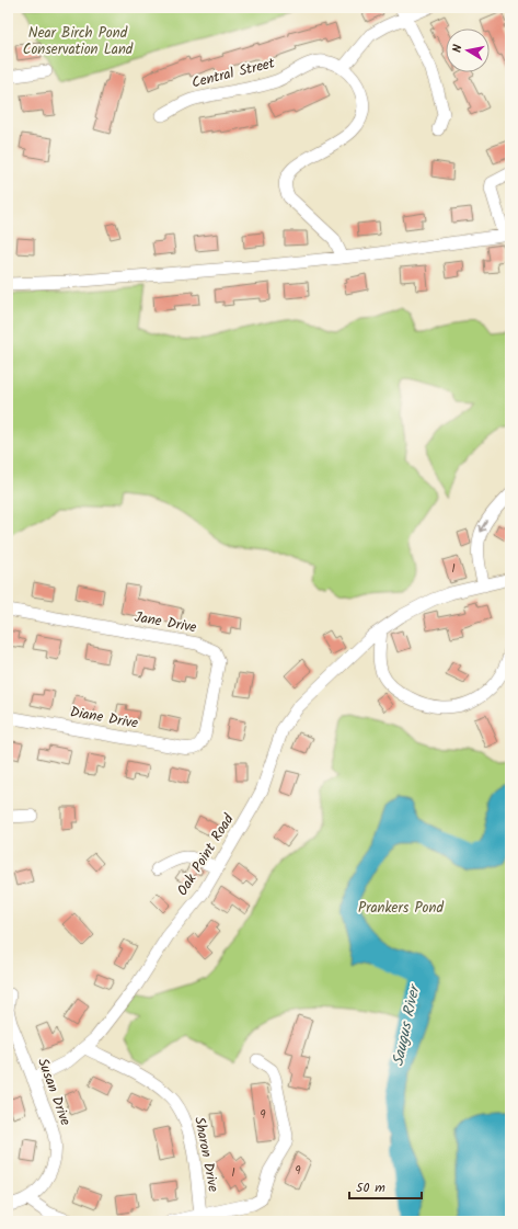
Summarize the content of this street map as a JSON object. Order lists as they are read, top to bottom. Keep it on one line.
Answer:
{"streets":{"street":["Central Street","Jane Drive","Diane Drive","Oak Point Road","Susan Drive","Sharon Drive"]},"crossings":[["Jane Drive","Diane Drive"],["Oak Point Road","Susan Drive"],["Oak Point Road","Sharon Drive"]],"water":["Saugus River"],"parks":["Near Birch Pond Conservation Land","Prankers Pond"],"house_numbers":["1","9","9","1"],"scale_bar":"50 m","north":"left"}
